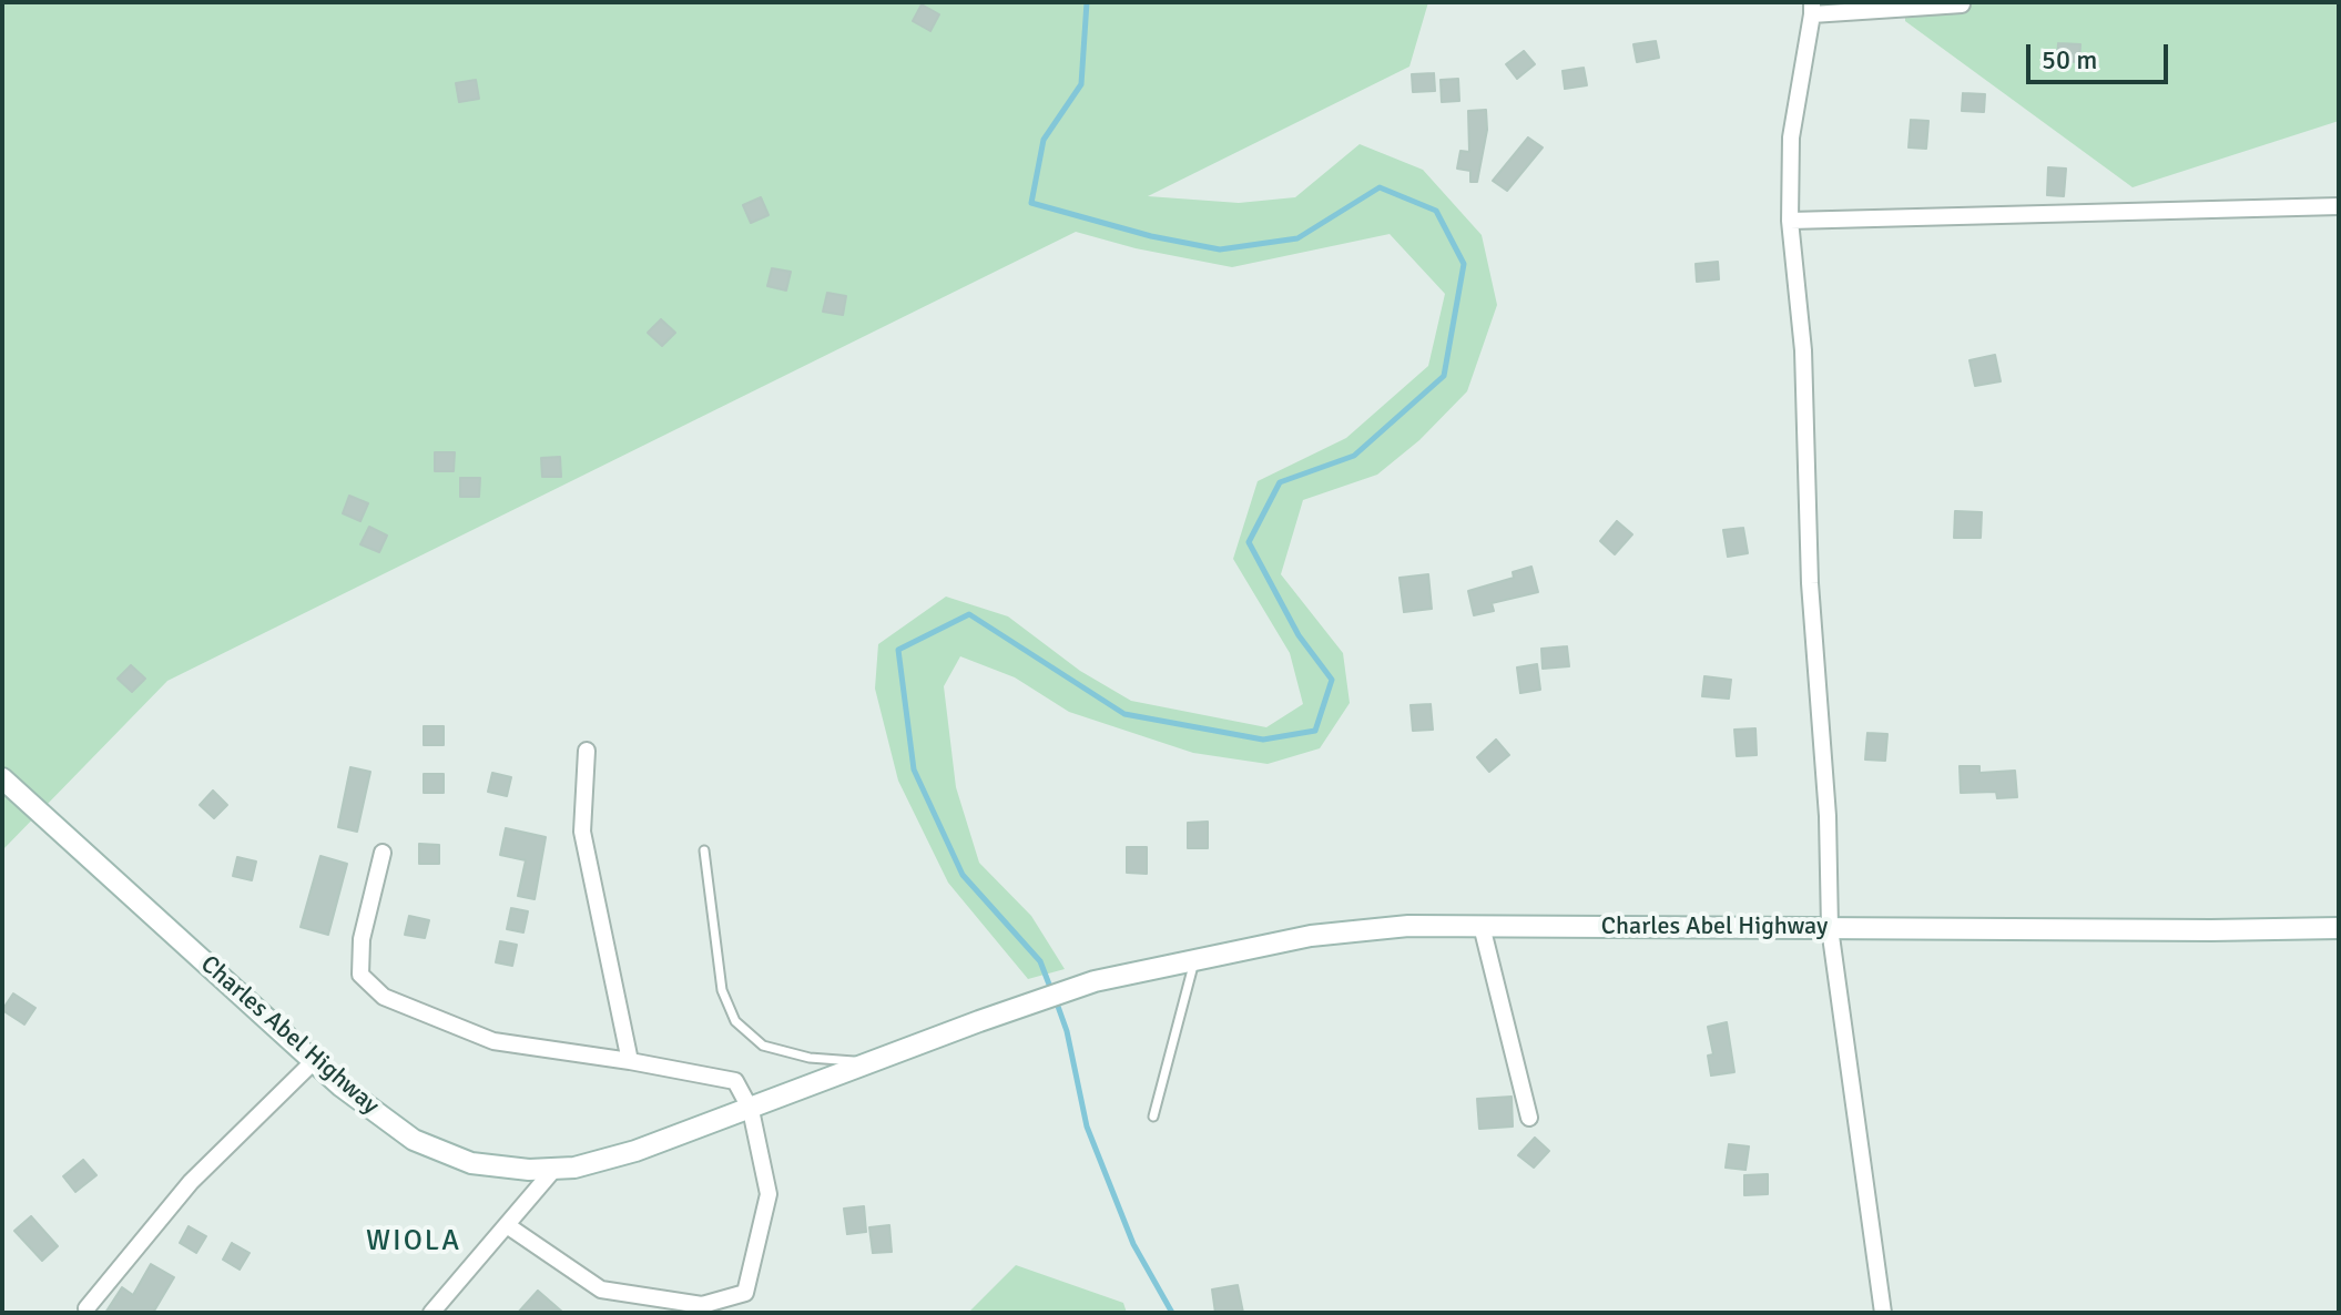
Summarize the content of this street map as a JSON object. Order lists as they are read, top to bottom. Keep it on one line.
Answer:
{"streets":{"main road":["Charles Abel Highway"]},"districts":["WIOLA"],"scale_bar":"50 m"}
